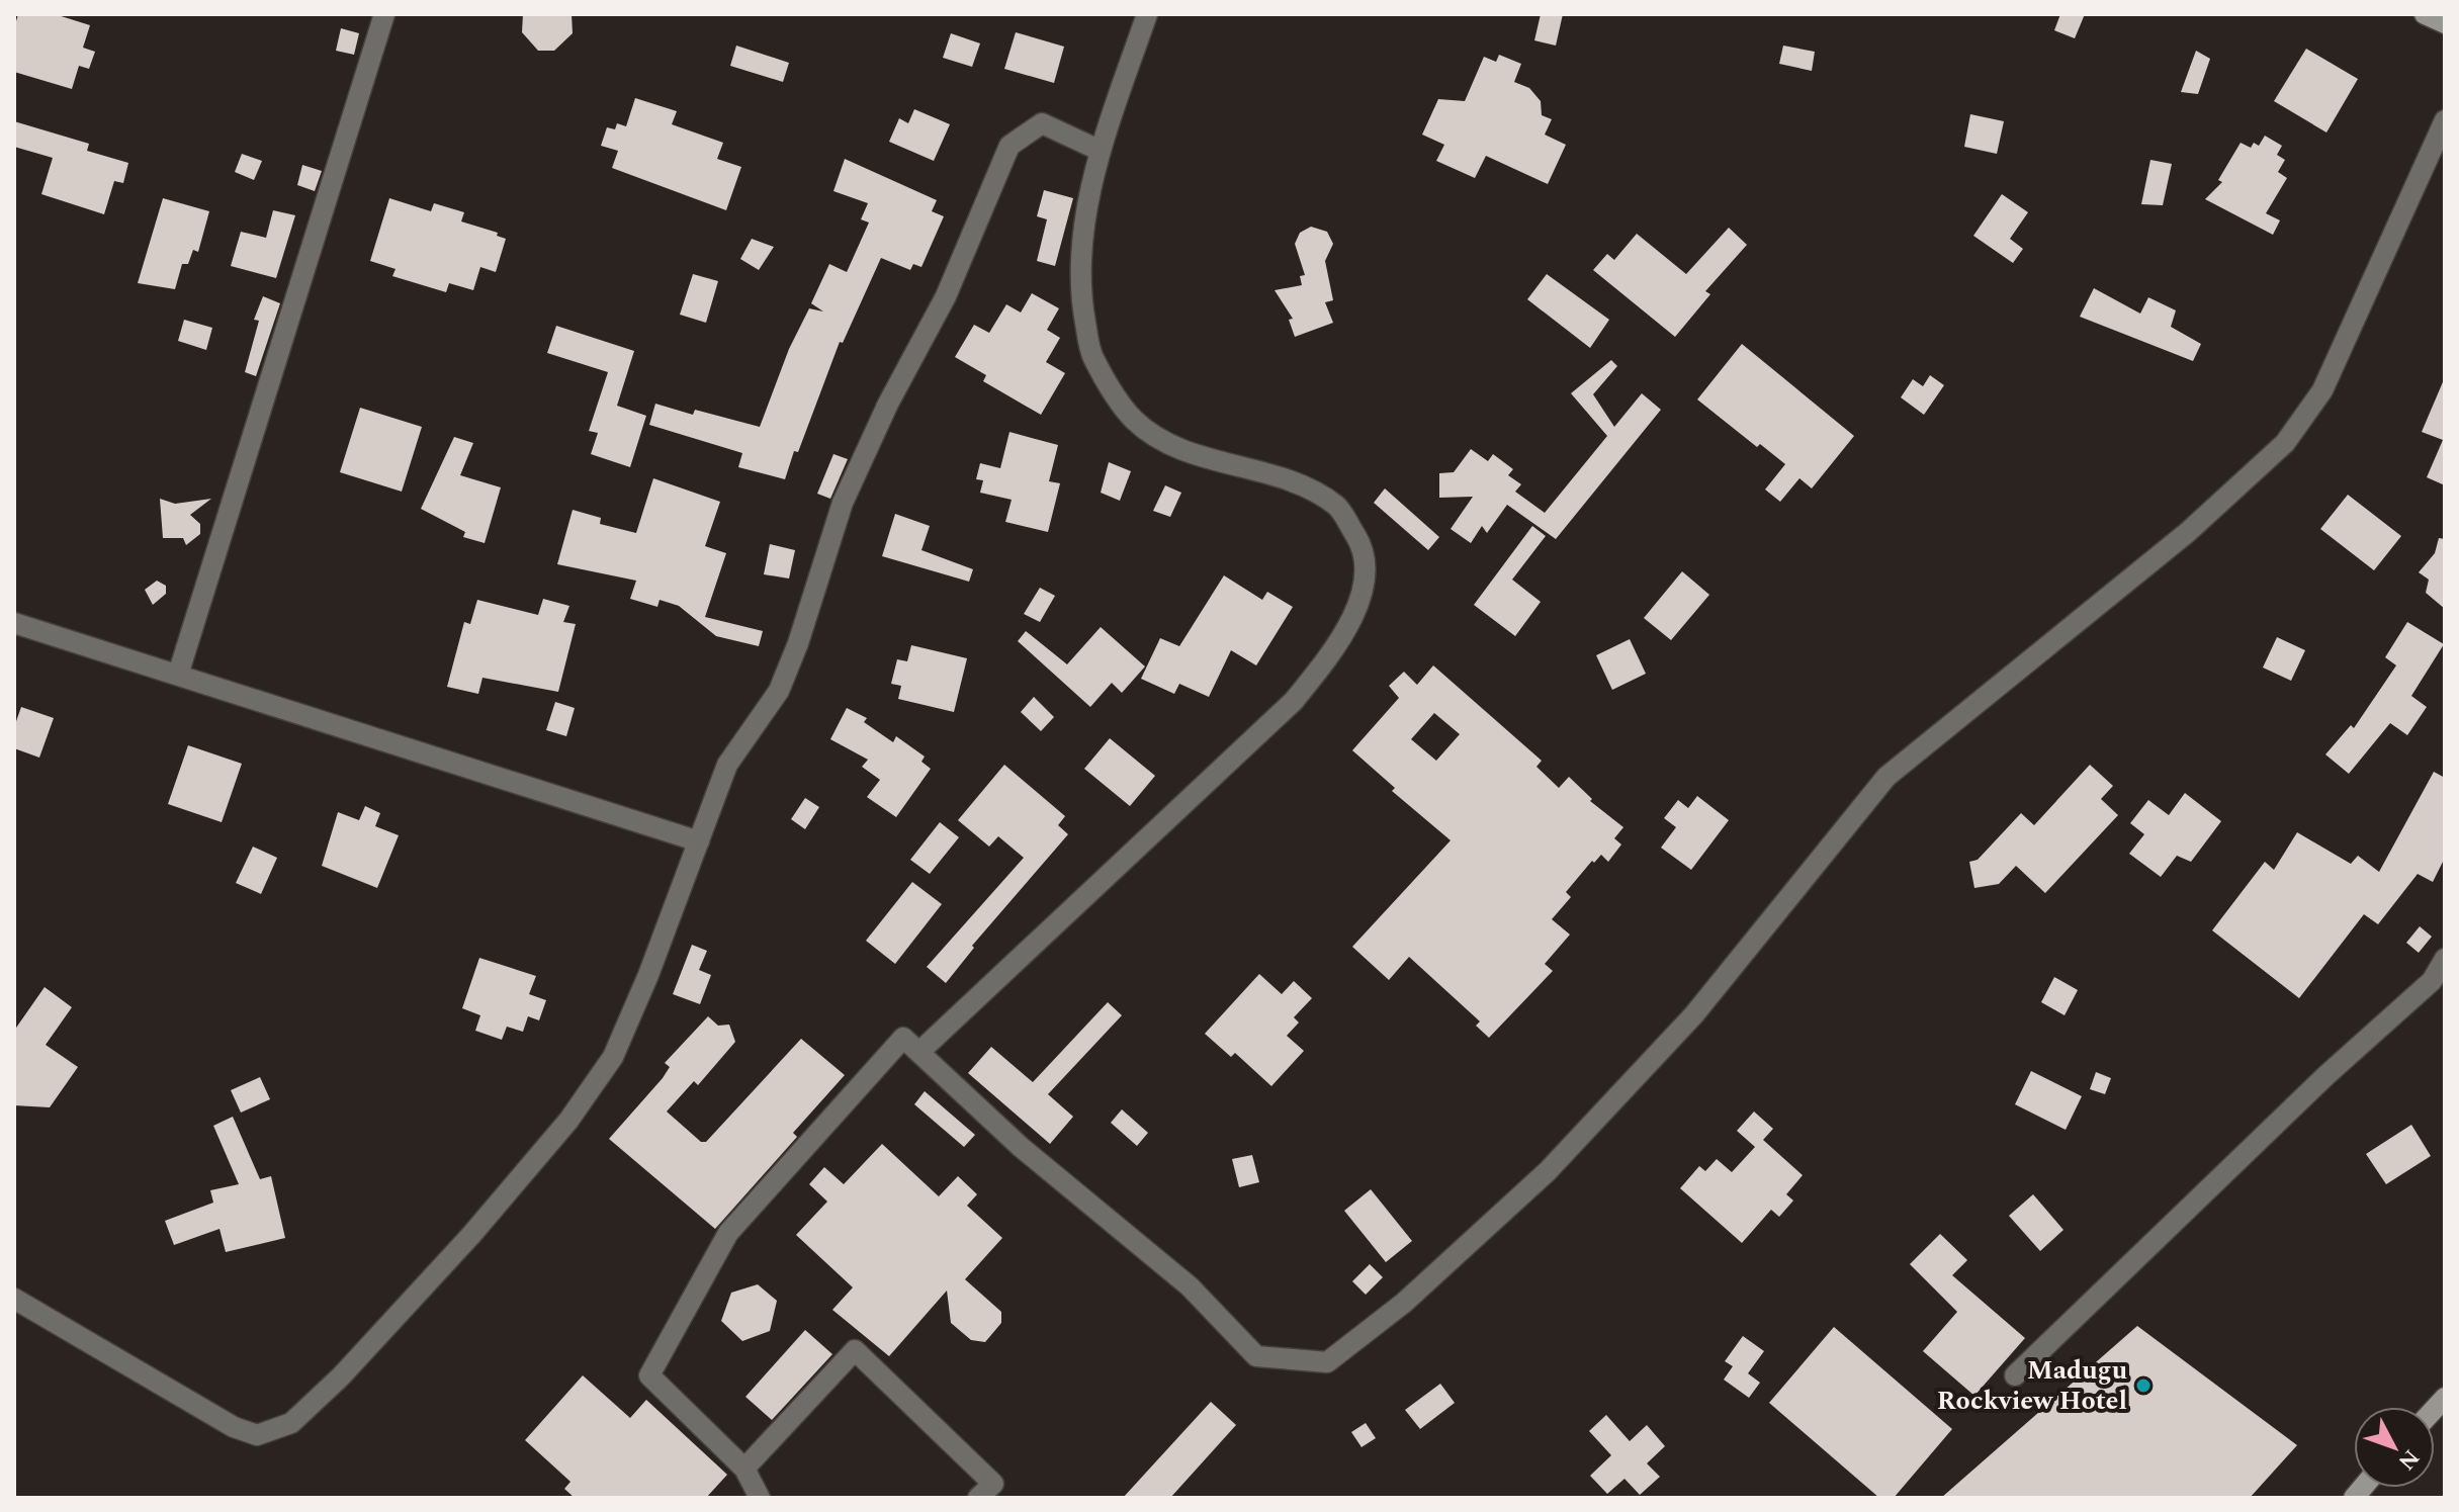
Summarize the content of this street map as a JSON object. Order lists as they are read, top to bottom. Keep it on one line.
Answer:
{"places":["Madugu Rockview Hotel"],"north":"bottom right"}
